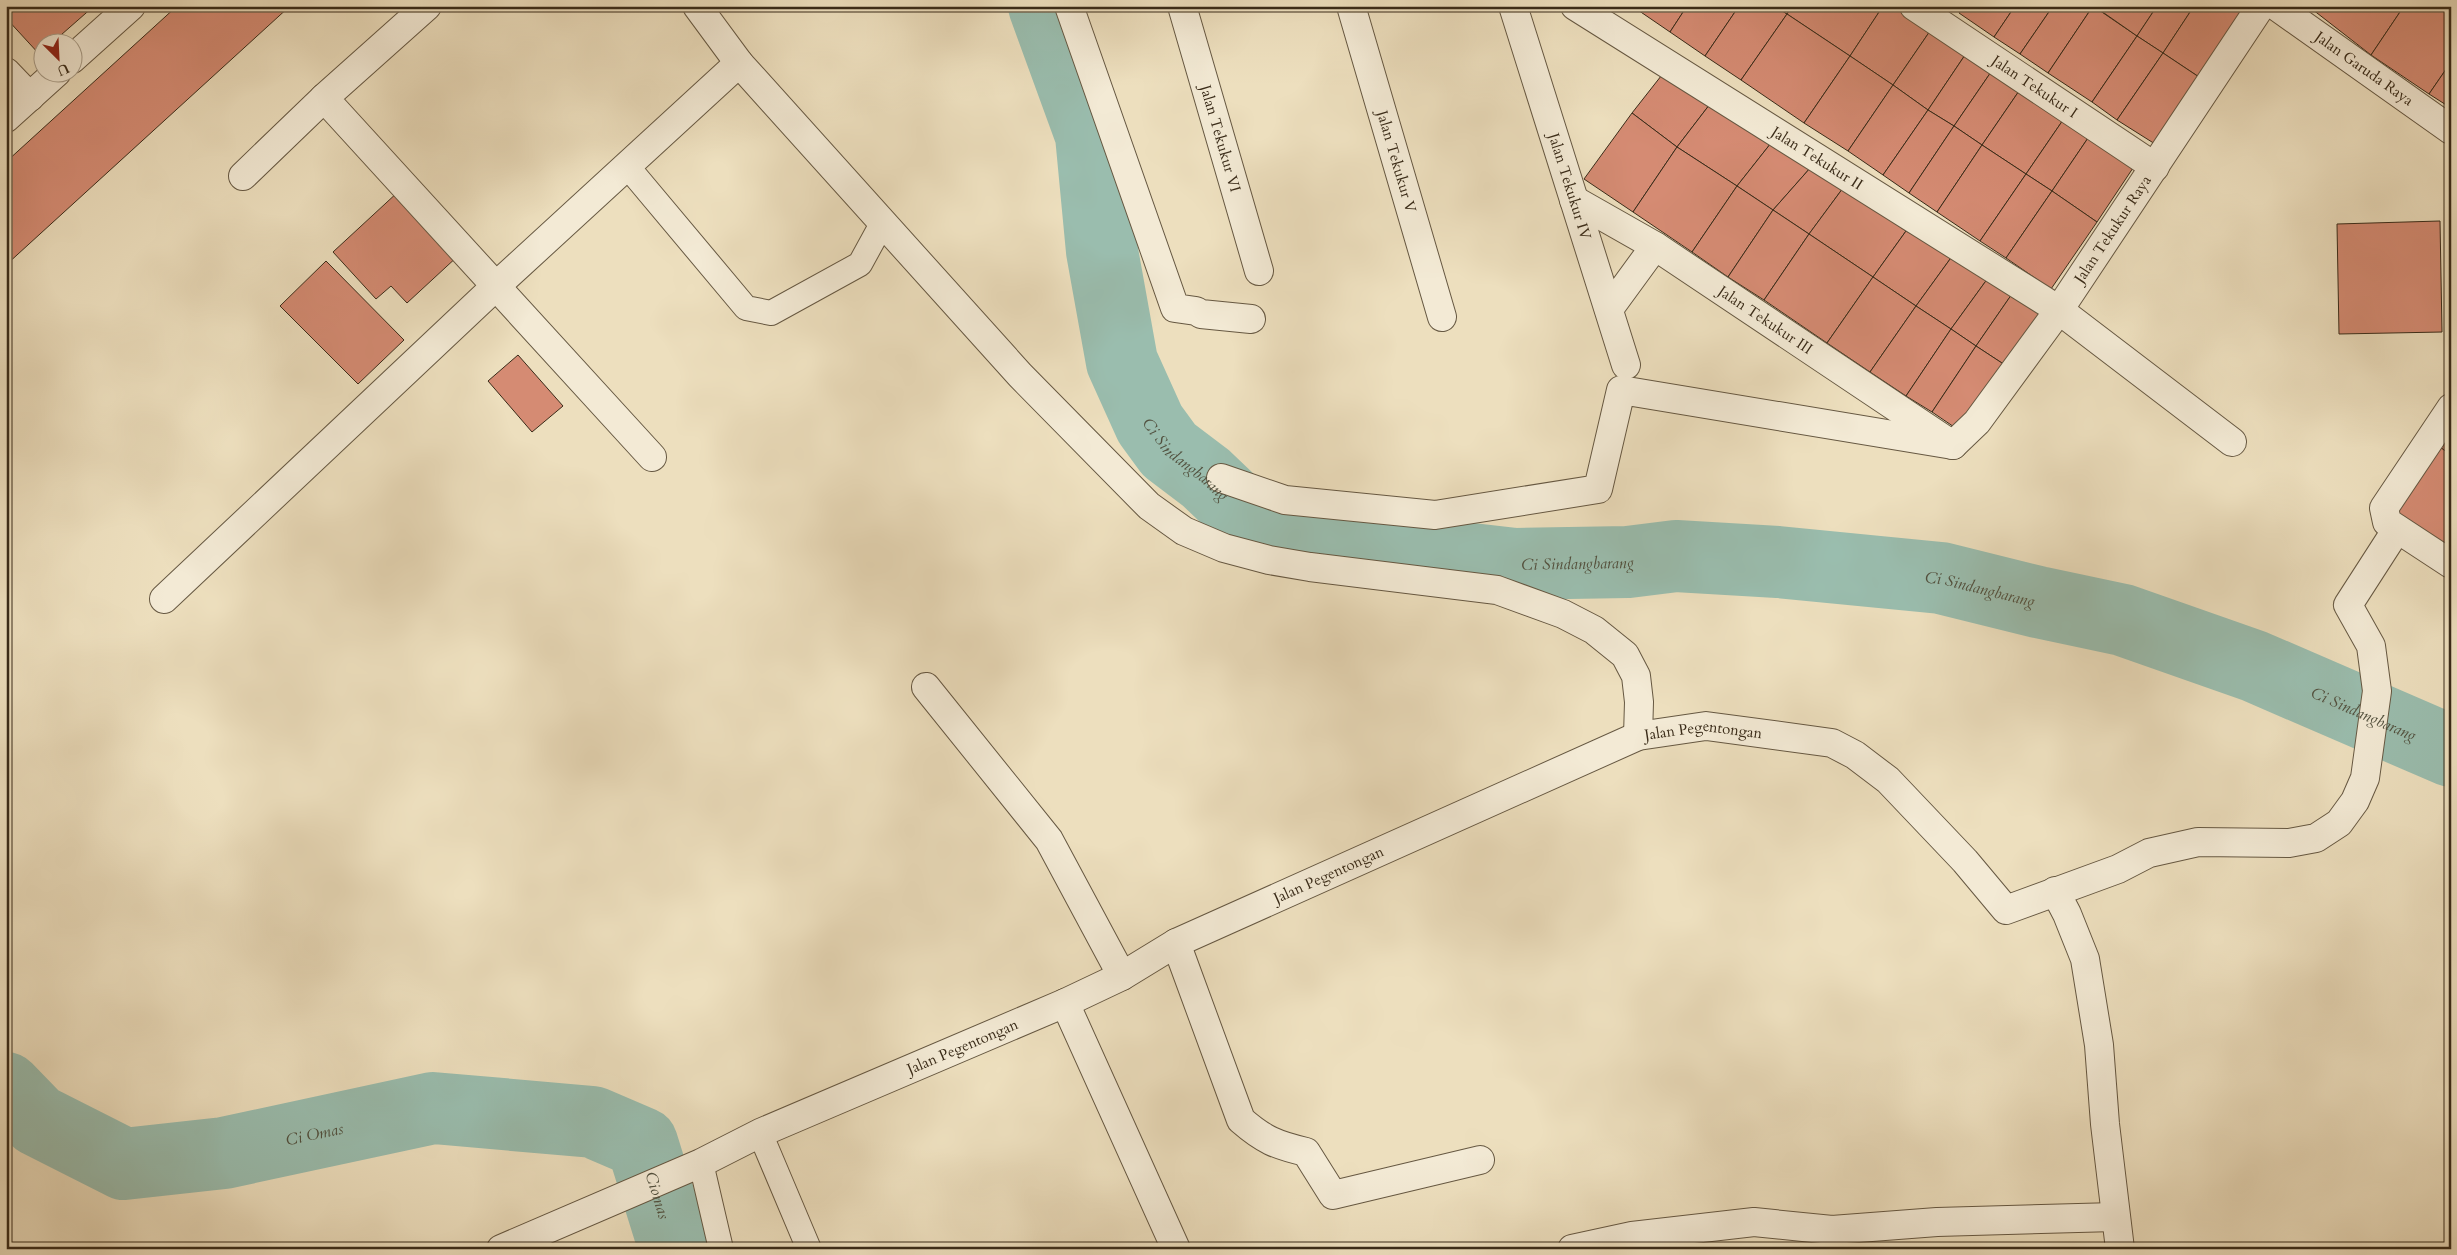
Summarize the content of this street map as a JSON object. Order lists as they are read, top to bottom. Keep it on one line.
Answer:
{"streets":{"street":["Jalan Garuda Raya","Jalan Tekukur I","Jalan Tekukur VI","Jalan Tekukur II","Jalan Tekukur V","Jalan Tekukur IV","Jalan Tekukur Raya","Jalan Tekukur III","Jalan Pegentongan"]},"crossings":[["Jalan Tekukur I","Jalan Tekukur Raya"],["Jalan Tekukur II","Jalan Tekukur Raya"],["Jalan Tekukur IV","Jalan Tekukur III"],["Jalan Tekukur Raya","Jalan Tekukur III"]],"water":["Ci Sindangbarang","Ci Omas","Ciomas"],"north":"bottom right"}
